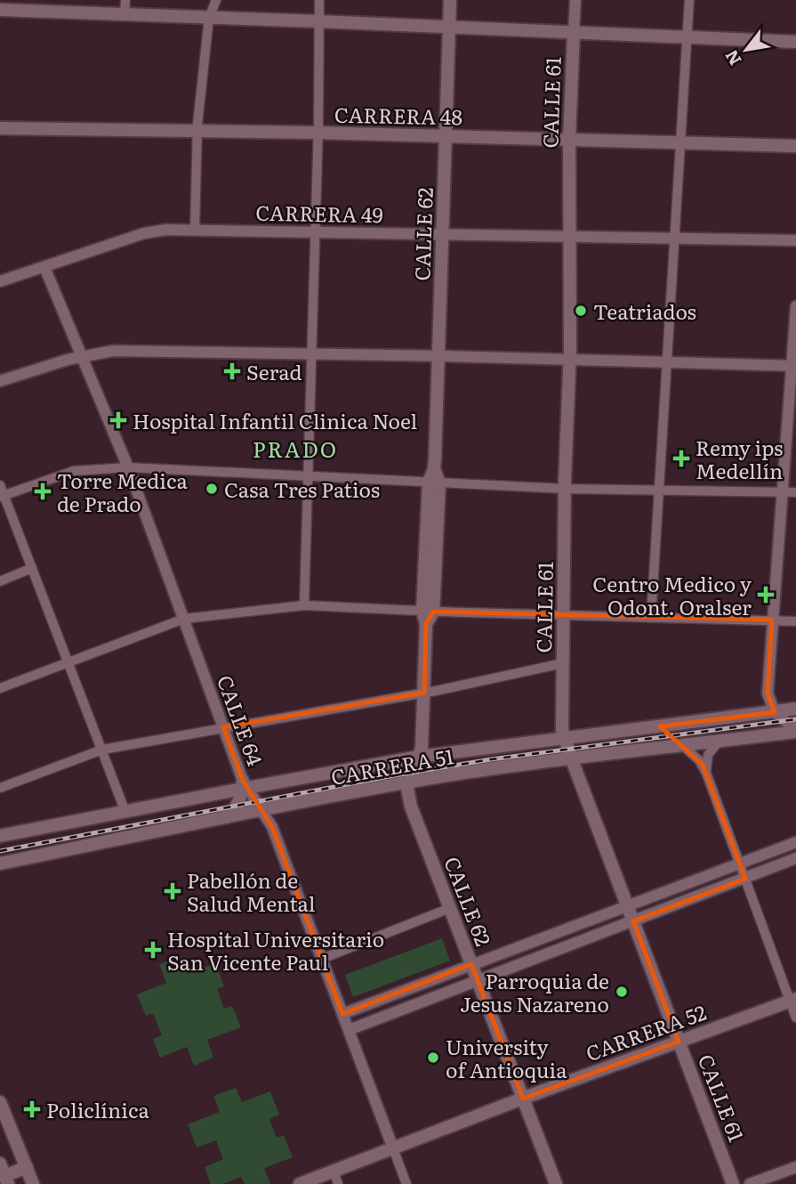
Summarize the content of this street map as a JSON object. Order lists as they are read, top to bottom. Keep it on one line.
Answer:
{"streets":{"main road":["CALLE 61","CARRERA 48","CALLE 62","CARRERA 51","CARRERA 52"],"street":["CARRERA 49","CALLE 64"]},"crossings":[["CALLE 61","CARRERA 48"],["CALLE 61","CARRERA 49"],["CALLE 61","CARRERA 51"],["CALLE 61","CARRERA 52"],["CARRERA 48","CALLE 62"],["CARRERA 49","CALLE 62"],["CARRERA 49","CALLE 64"],["CALLE 62","CARRERA 51"],["CALLE 62","CARRERA 52"],["CALLE 64","CARRERA 51"],["CALLE 64","CARRERA 52"]],"districts":["PRADO"],"places":{"other":["Teatriados","Casa Tres Patios","Parroquia de Jesus Nazareno","University of Antioquia"],"health":["Serad","Hospital Infantil Clinica Noel","Remy ips Medellín","Torre Medica de Prado","Centro Medico y Odont. Oralser","Pabellón de Salud Mental","Hospital Universitario San Vicente Paul","Policlínica"]},"north":"bottom left"}
